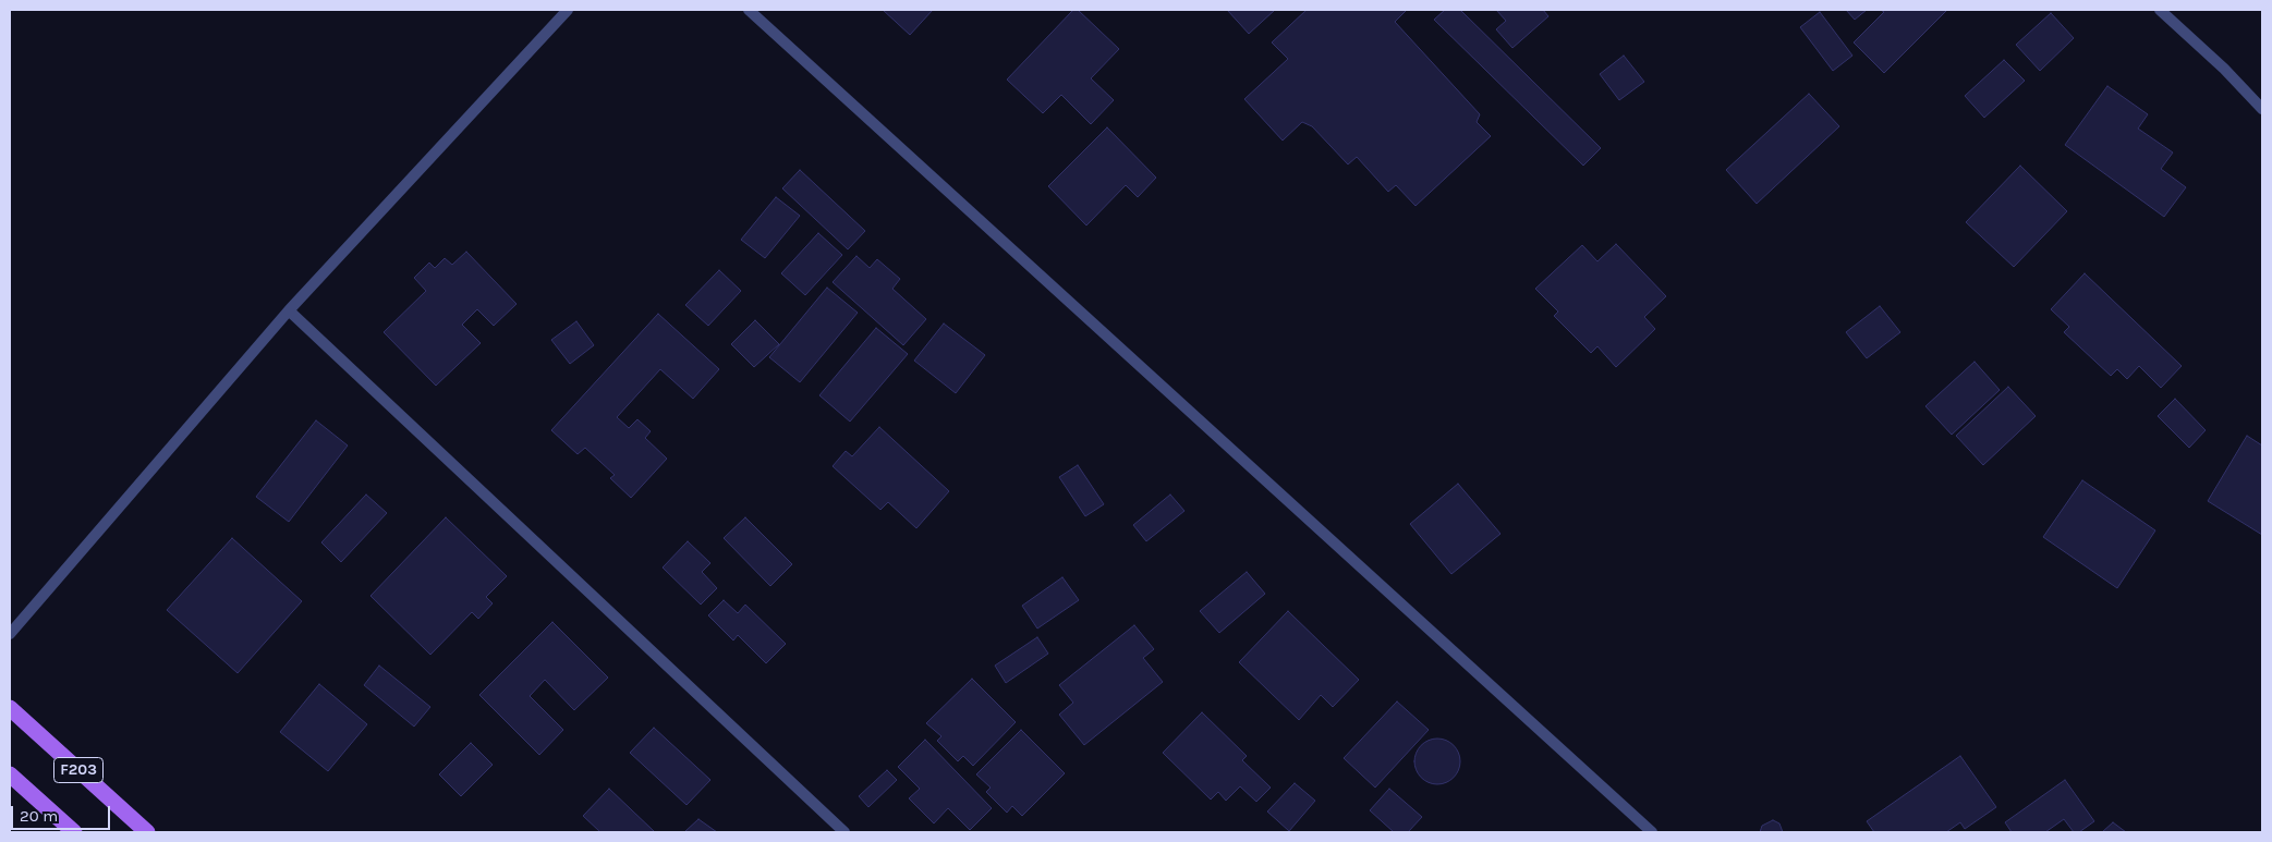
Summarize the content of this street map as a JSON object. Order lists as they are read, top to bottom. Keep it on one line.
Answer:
{"streets":{"main road":["F203"]},"scale_bar":"20 m"}
